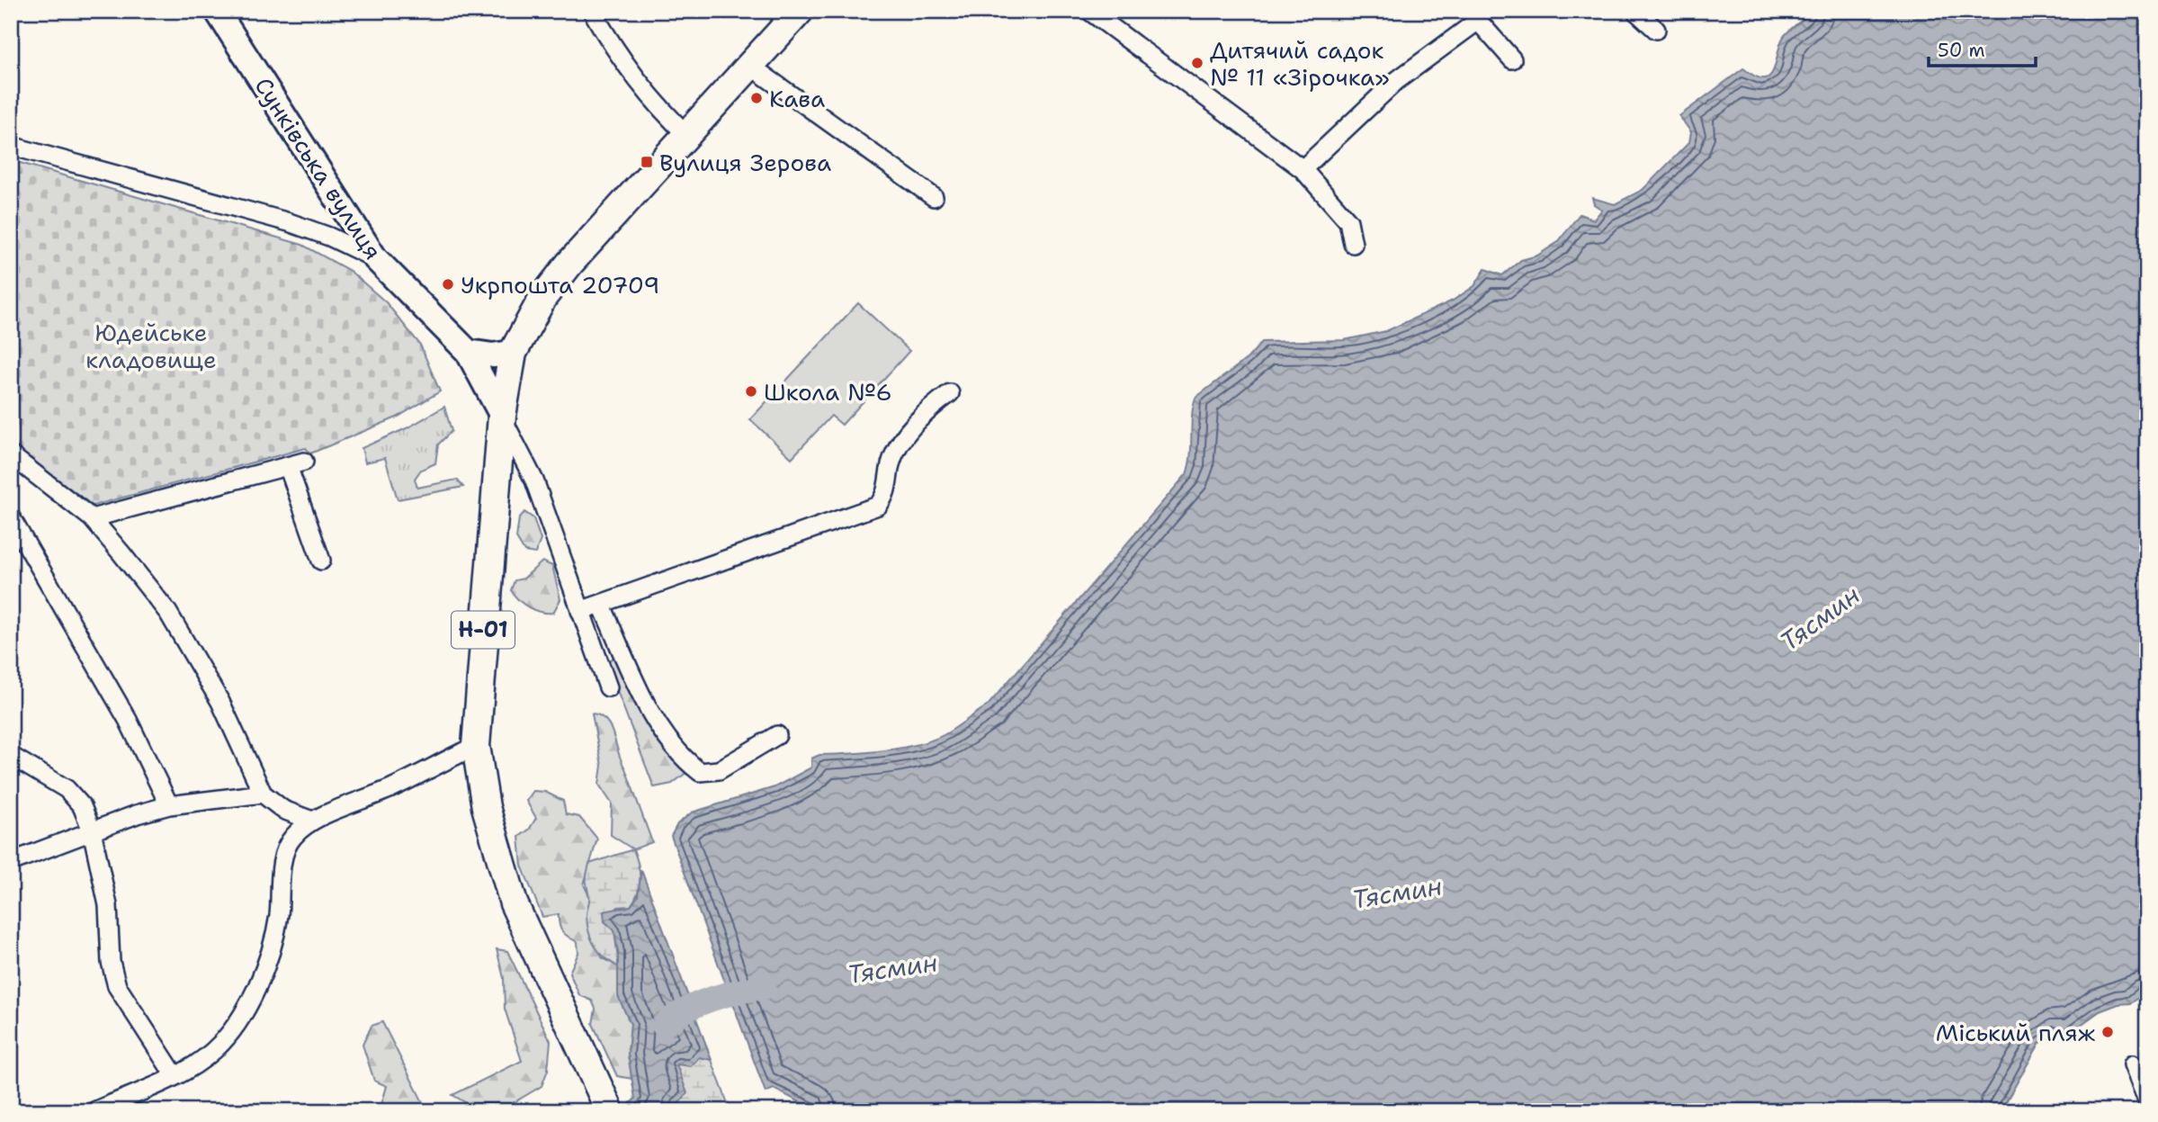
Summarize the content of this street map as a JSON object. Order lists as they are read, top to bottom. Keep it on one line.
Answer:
{"streets":{"main road":["Н-01"],"street":["Сунківська вулиця"]},"crossings":[["Сунківська вулиця","Н-01"]],"water":["Тясмин"],"parks":["Юдейське кладовище"],"places":{"other":["Дитячий садок № 11 «Зірочка»","Кава","Укрпошта 20709","Школа №6","Міський пляж"],"transit":["Вулиця Зерова"]},"scale_bar":"50 m"}
